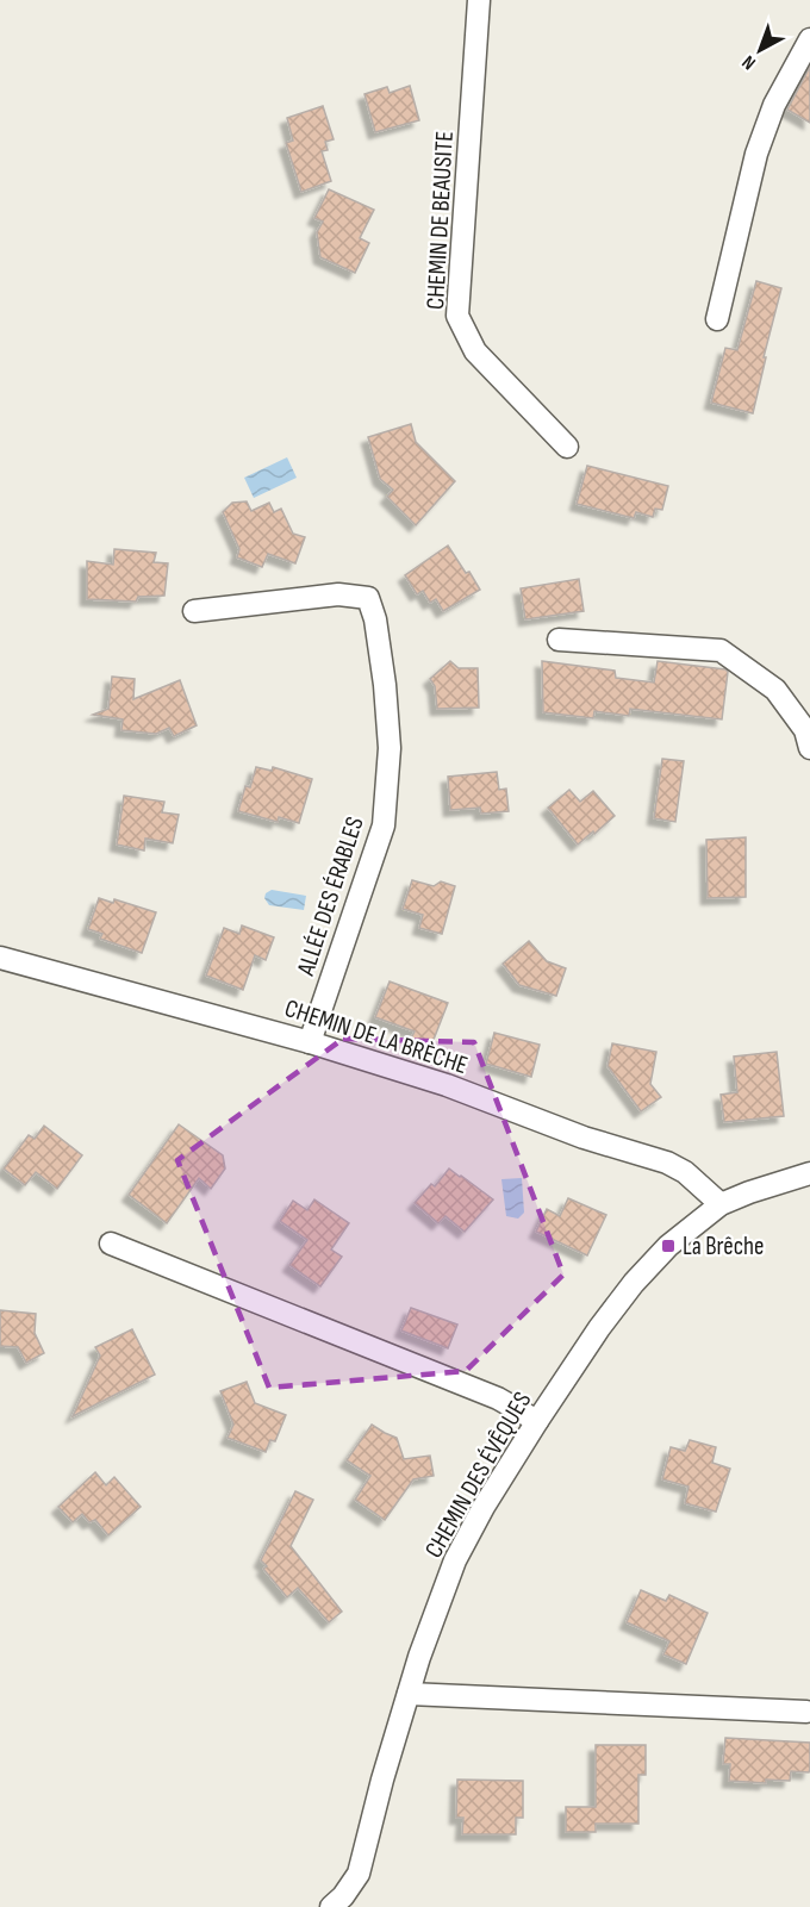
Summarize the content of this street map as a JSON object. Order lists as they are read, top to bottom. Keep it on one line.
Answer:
{"streets":{"street":["CHEMIN DE BEAUSITE","ALLÉE DES ÉRABLES","CHEMIN DE LA BRÈCHE","CHEMIN DES ÉVÊQUES"]},"crossings":[["ALLÉE DES ÉRABLES","CHEMIN DE LA BRÈCHE"],["CHEMIN DE LA BRÈCHE","CHEMIN DES ÉVÊQUES"]],"places":{"transit":["La Brêche"]},"north":"bottom left"}
